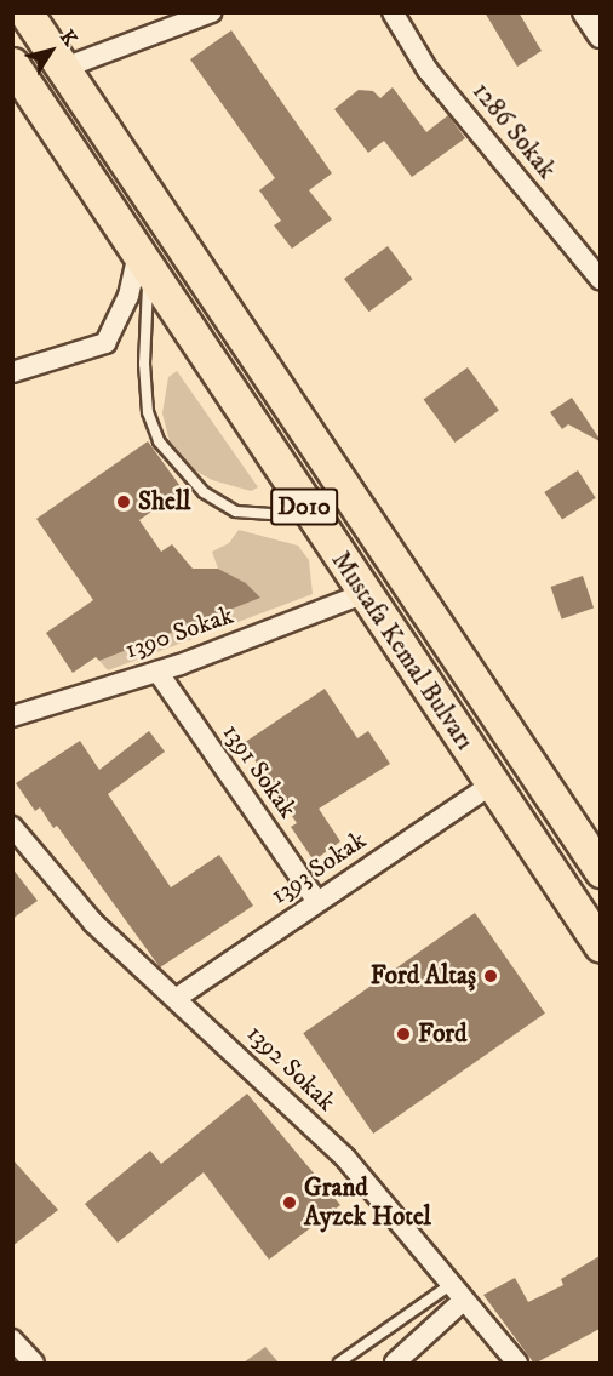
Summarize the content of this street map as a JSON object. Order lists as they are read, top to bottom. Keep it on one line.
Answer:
{"streets":{"highway":["D010","Mustafa Kemal Bulvarı"],"street":["1286 Sokak","1390 Sokak","1391 Sokak","1393 Sokak","1392 Sokak"]},"crossings":[["1390 Sokak","Mustafa Kemal Bulvarı"],["1390 Sokak","1391 Sokak"],["Mustafa Kemal Bulvarı","1393 Sokak"],["1391 Sokak","1393 Sokak"],["1393 Sokak","1392 Sokak"]],"places":["Shell","Ford Altaş","Ford","Grand Ayzek Hotel"],"north":"top right"}
